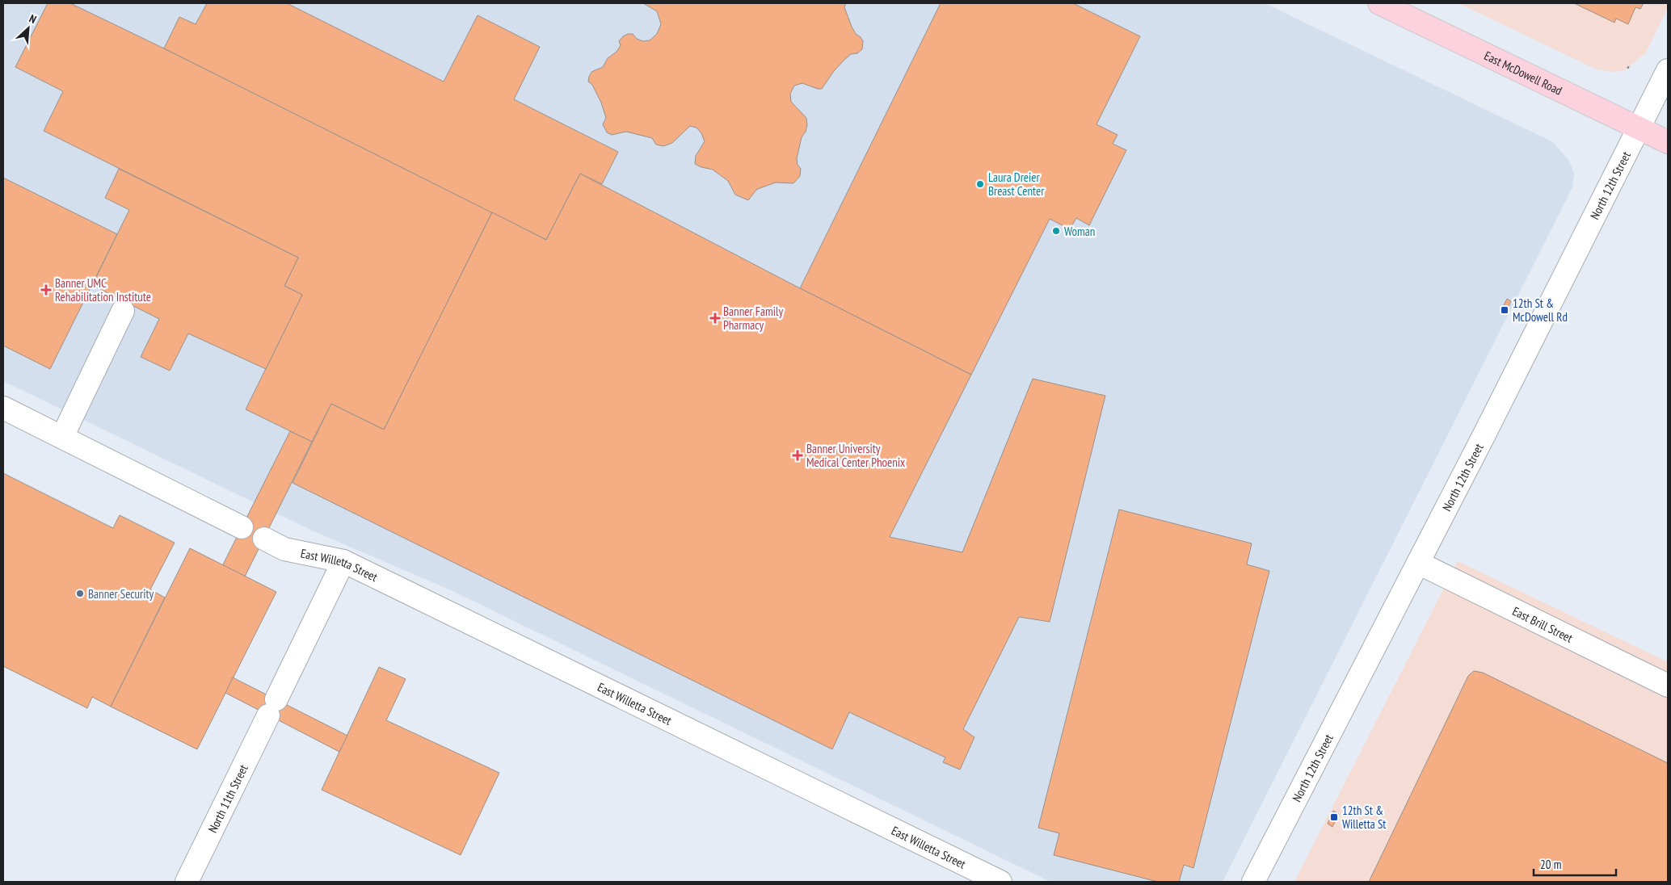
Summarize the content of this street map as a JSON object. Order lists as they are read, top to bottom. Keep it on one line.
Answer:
{"streets":{"main road":["East McDowell Road"],"street":["North 12th Street","East Willetta Street","East Brill Street","North 11th Street"]},"crossings":[["East McDowell Road","North 12th Street"],["North 12th Street","East Brill Street"],["East Willetta Street","North 11th Street"]],"places":{"other":["Laura Dreier Breast Center","Woman","Banner Security"],"health":["Banner UMC Rehabilitation Institute","Banner Family Pharmacy","Banner University Medical Center Phoenix"],"transit":["12th St & McDowell Rd","12th St & Willetta St"]},"scale_bar":"20 m","north":"top right"}
